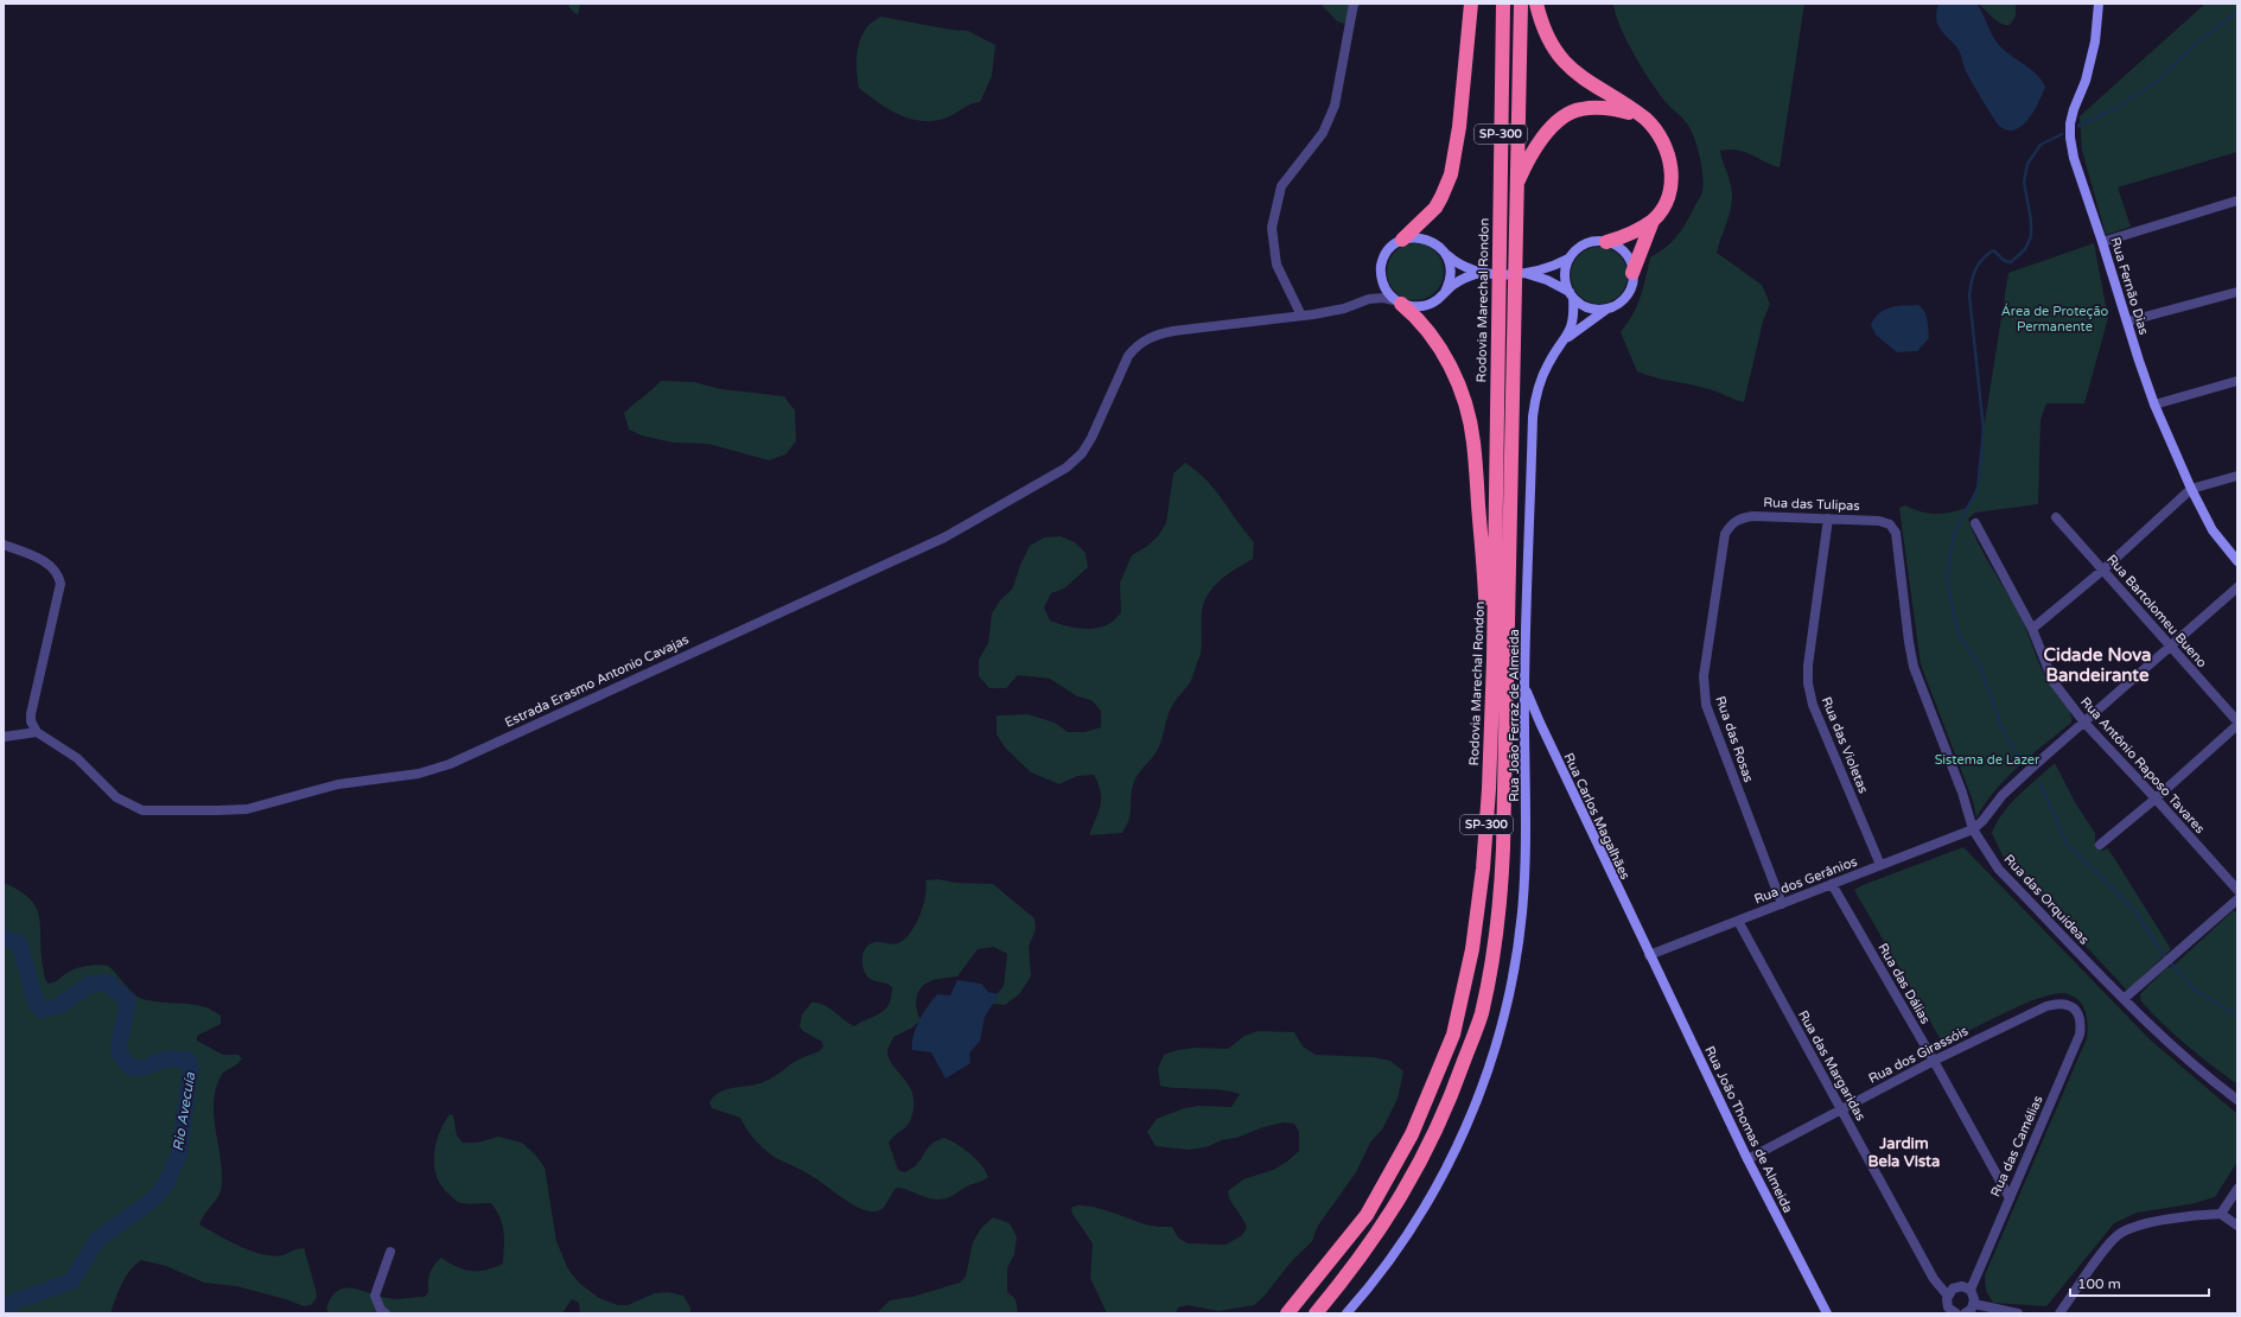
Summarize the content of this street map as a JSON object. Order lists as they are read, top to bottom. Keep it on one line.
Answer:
{"streets":{"highway":["SP-300","Rodovia Marechal Rondon"],"main road":["Rua Fernão Dias","Rua João Ferraz de Almeida","Rua Carlos Magalhães","Rua João Thomas de Almeida"],"street":["Rua das Tulipas","Rua Bartolomeu Bueno","Estrada Erasmo Antonio Cavajas","Rua das Rosas","Rua das Violetas","Rua Antônio Raposo Tavares","Rua dos Gerânios","Rua das Orquideas","Rua das Dálias","Rua dos Girassóis","Rua das Margaridas","Rua das Camélias"]},"crossings":[["Rua das Tulipas","Rua das Rosas"],["Rua das Tulipas","Rua das Violetas"],["Rua das Tulipas","Rua das Orquideas"],["Rua João Ferraz de Almeida","Rua Carlos Magalhães"],["Rua das Rosas","Rua dos Gerânios"],["Rua das Violetas","Rua dos Gerânios"],["Rua Carlos Magalhães","Rua dos Gerânios"],["Rua Carlos Magalhães","Rua João Thomas de Almeida"],["Rua dos Gerânios","Rua das Orquideas"],["Rua dos Gerânios","Rua das Dálias"],["Rua dos Gerânios","Rua das Margaridas"],["Rua dos Gerânios","Rua João Thomas de Almeida"],["Rua das Dálias","Rua dos Girassóis"],["Rua das Dálias","Rua das Camélias"],["Rua dos Girassóis","Rua das Margaridas"],["Rua dos Girassóis","Rua João Thomas de Almeida"],["Rua dos Girassóis","Rua das Camélias"]],"districts":["Cidade Nova Bandeirante","Jardim Bela Vista"],"water":["Rio Avecuía"],"parks":["Área de Proteção Permanente","Sistema de Lazer"],"scale_bar":"100 m"}
